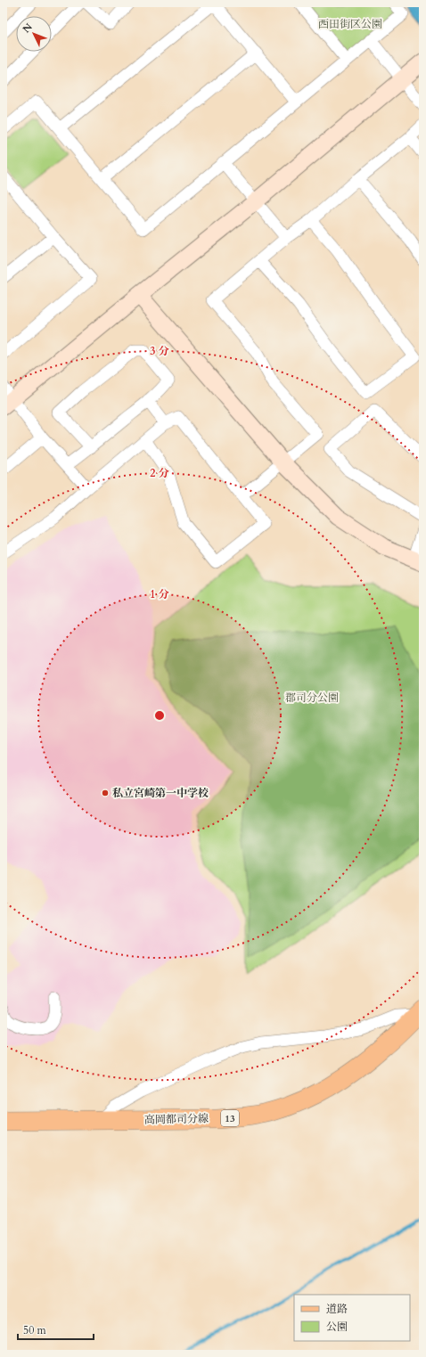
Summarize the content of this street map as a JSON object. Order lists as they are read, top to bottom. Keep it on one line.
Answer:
{"streets":{"main road":["13","高岡都司分線"]},"parks":["西田街区公園","郡司分公園"],"places":["私立宮崎第一中学校"],"legend":["道路","公園"],"scale_bar":"50 m","north":"top left","rings":["3 分","2 分","1 分"]}
